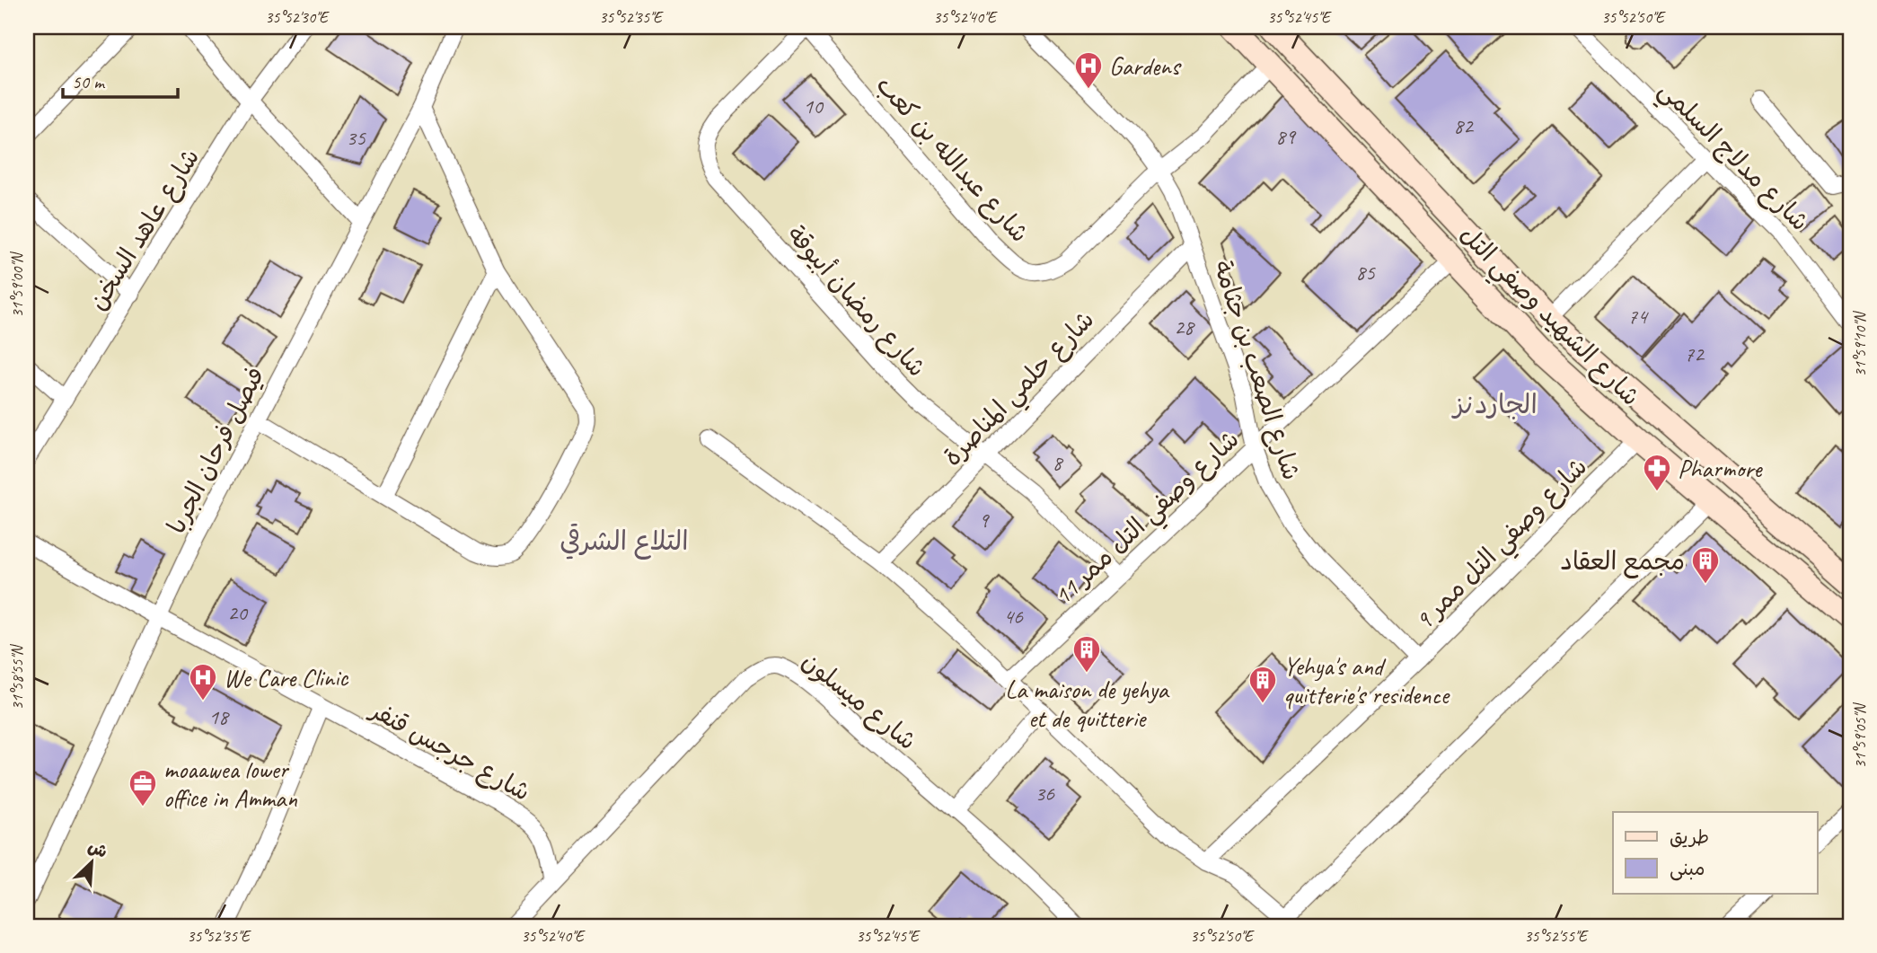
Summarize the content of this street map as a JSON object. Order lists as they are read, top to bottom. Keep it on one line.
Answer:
{"streets":{"main road":["شارع الشهيد وصفي التل"],"street":["شارع مدلاج السلمي","شارع عبدالله بن كعب","شارع عاهد السخن","شارع رمضان أبيوقة","شارع الصعب بن جثامة","شارع حلمي المناصرة","فيصل فرحان الجربا","شارع وصفي التل ممر 11","شارع وصفي التل ممر 9","شارع ميسلون","شارع جرجس قنفر"]},"crossings":[["شارع عبدالله بن كعب","شارع رمضان أبيوقة"],["شارع عبدالله بن كعب","شارع الشهيد وصفي التل"],["شارع عبدالله بن كعب","شارع الصعب بن جثامة"],["شارع رمضان أبيوقة","شارع حلمي المناصرة"],["شارع رمضان أبيوقة","شارع وصفي التل ممر 11"],["شارع الشهيد وصفي التل","شارع وصفي التل ممر 11"],["شارع الشهيد وصفي التل","شارع وصفي التل ممر 9"],["شارع الصعب بن جثامة","شارع حلمي المناصرة"],["شارع الصعب بن جثامة","شارع وصفي التل ممر 11"],["شارع الصعب بن جثامة","شارع وصفي التل ممر 9"],["فيصل فرحان الجربا","شارع جرجس قنفر"],["شارع ميسلون","شارع جرجس قنفر"]],"districts":["الجاردنز","التلاع الشرقي"],"places":{"hospital":["Gardens","We Care Clinic"],"pharmacy":["Pharmore"],"building":["مجمع العقاد","La maison de yehya et de quitterie","Yehya's and quitterie's residence"],"office":["moaawea lower office in Amman"]},"house_numbers":["10","82","89","35","85","74","28","72","8","9","20","46","18","36"],"legend":["طريق","مبنى"],"scale_bar":"50 m","north":"top right","coordinates":["35°52'30\"E","35°52'35\"E","35°52'40\"E","35°52'45\"E","35°52'50\"E","31°59'00\"N","31°59'10\"N","31°58'55\"N","31°59'05\"N","35°52'55\"E"]}
